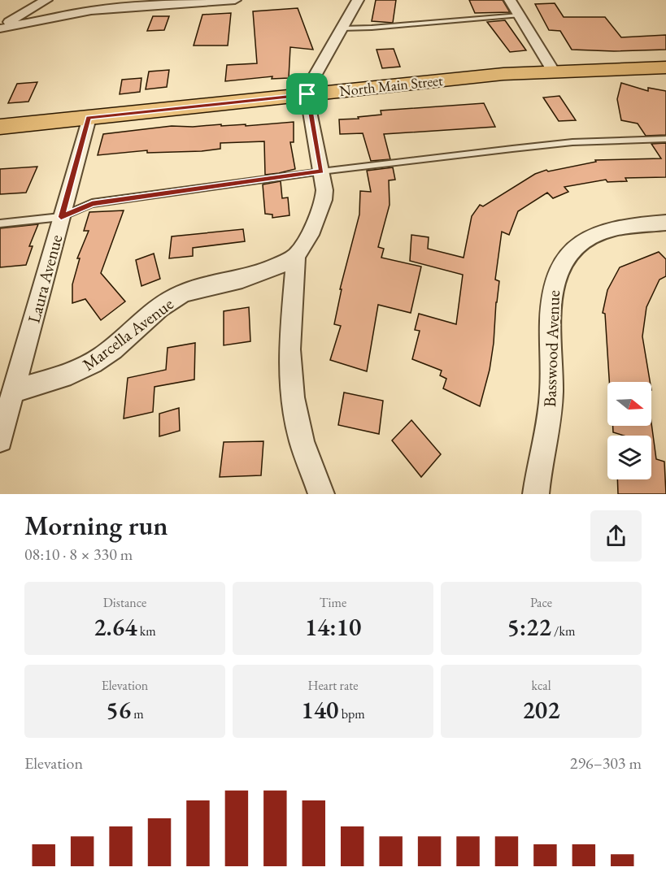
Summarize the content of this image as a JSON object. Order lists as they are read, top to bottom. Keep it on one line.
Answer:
{"streets":{"main road":["North Main Street"],"street":["Laura Avenue","Marcella Avenue","Basswood Avenue"]},"crossings":[["North Main Street","Laura Avenue"],["Laura Avenue","Marcella Avenue"]],"north":"right","page":{"heading":["Morning run","08:10 · 8 × 330 m"],"stats":[["Distance","2.64 km"],["Time","14:10"],["Pace","5:22 /km"],["Elevation","56 m"],["Heart rate","140 bpm"],["kcal","202"]],"chart":["Elevation","296–303 m"]}}
